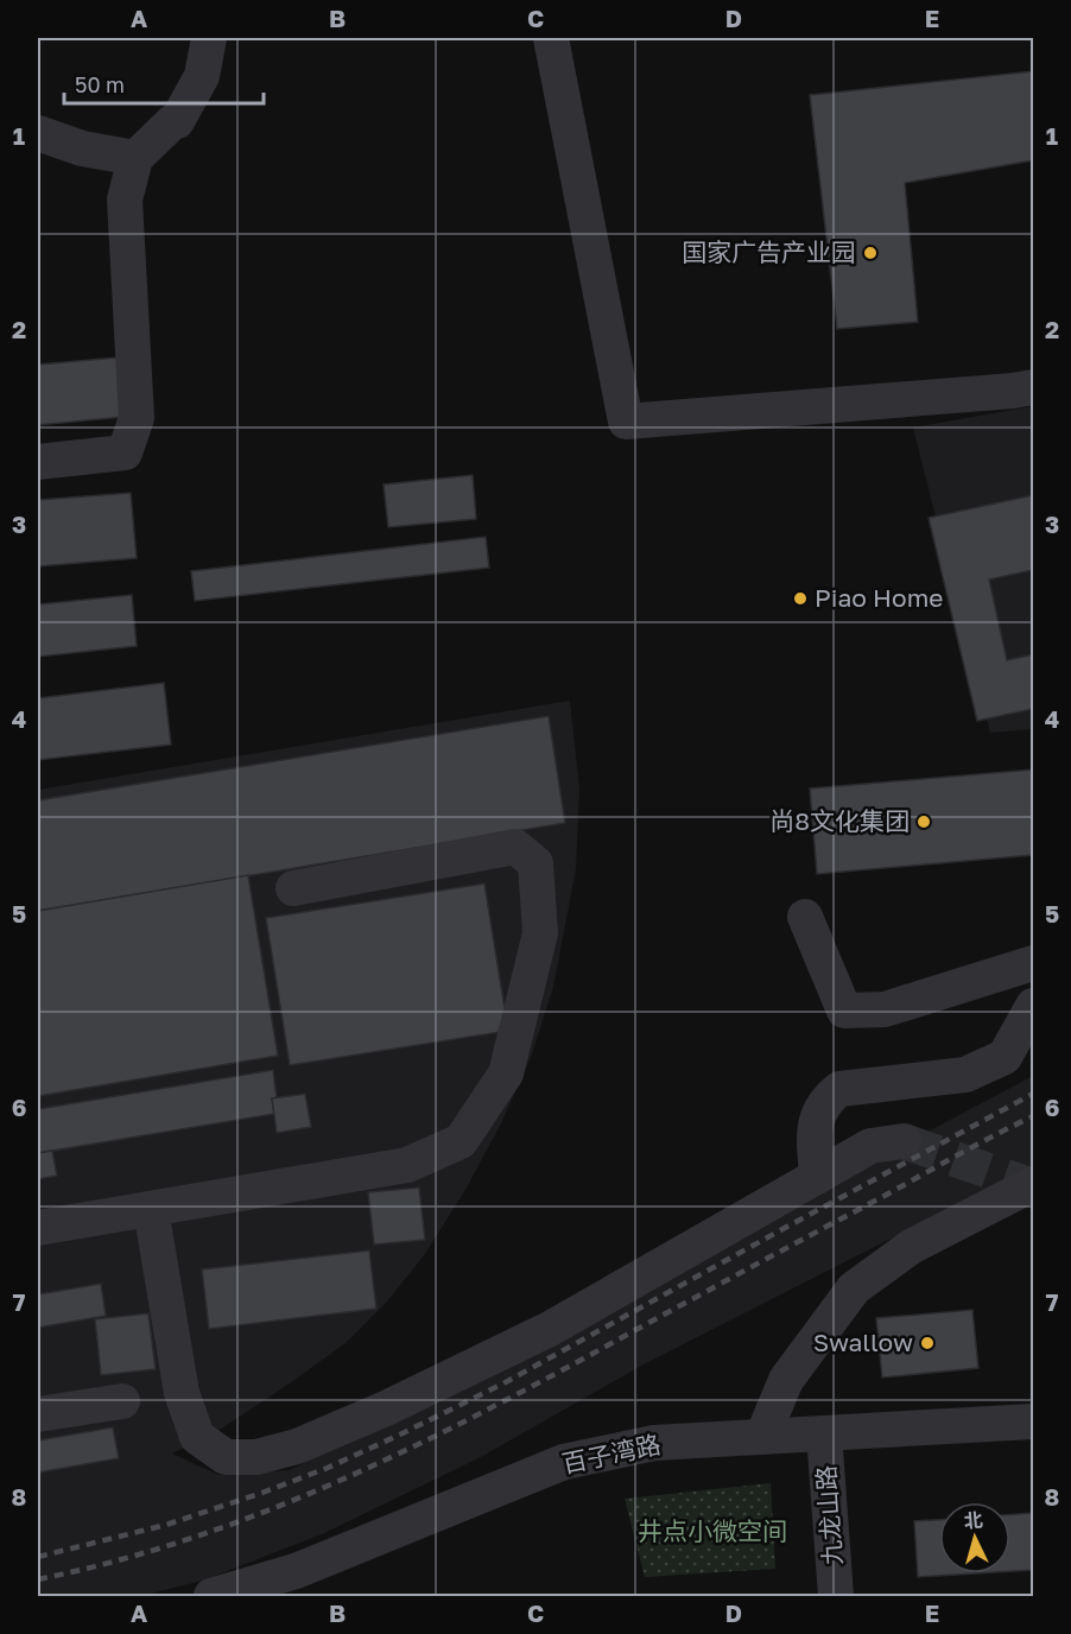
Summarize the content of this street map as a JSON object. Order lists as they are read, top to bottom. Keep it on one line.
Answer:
{"streets":{"street":["百子湾路","九龙山路"]},"crossings":[["百子湾路","九龙山路"]],"parks":["井点小微空间"],"places":["国家广告产业园","Piao Home","尚8文化集团","Swallow"],"scale_bar":"50 m","north":"top","grid":{"columns":["A","B","C","D","E"],"rows":["1","2","3","4","5","6","7","8"]}}
